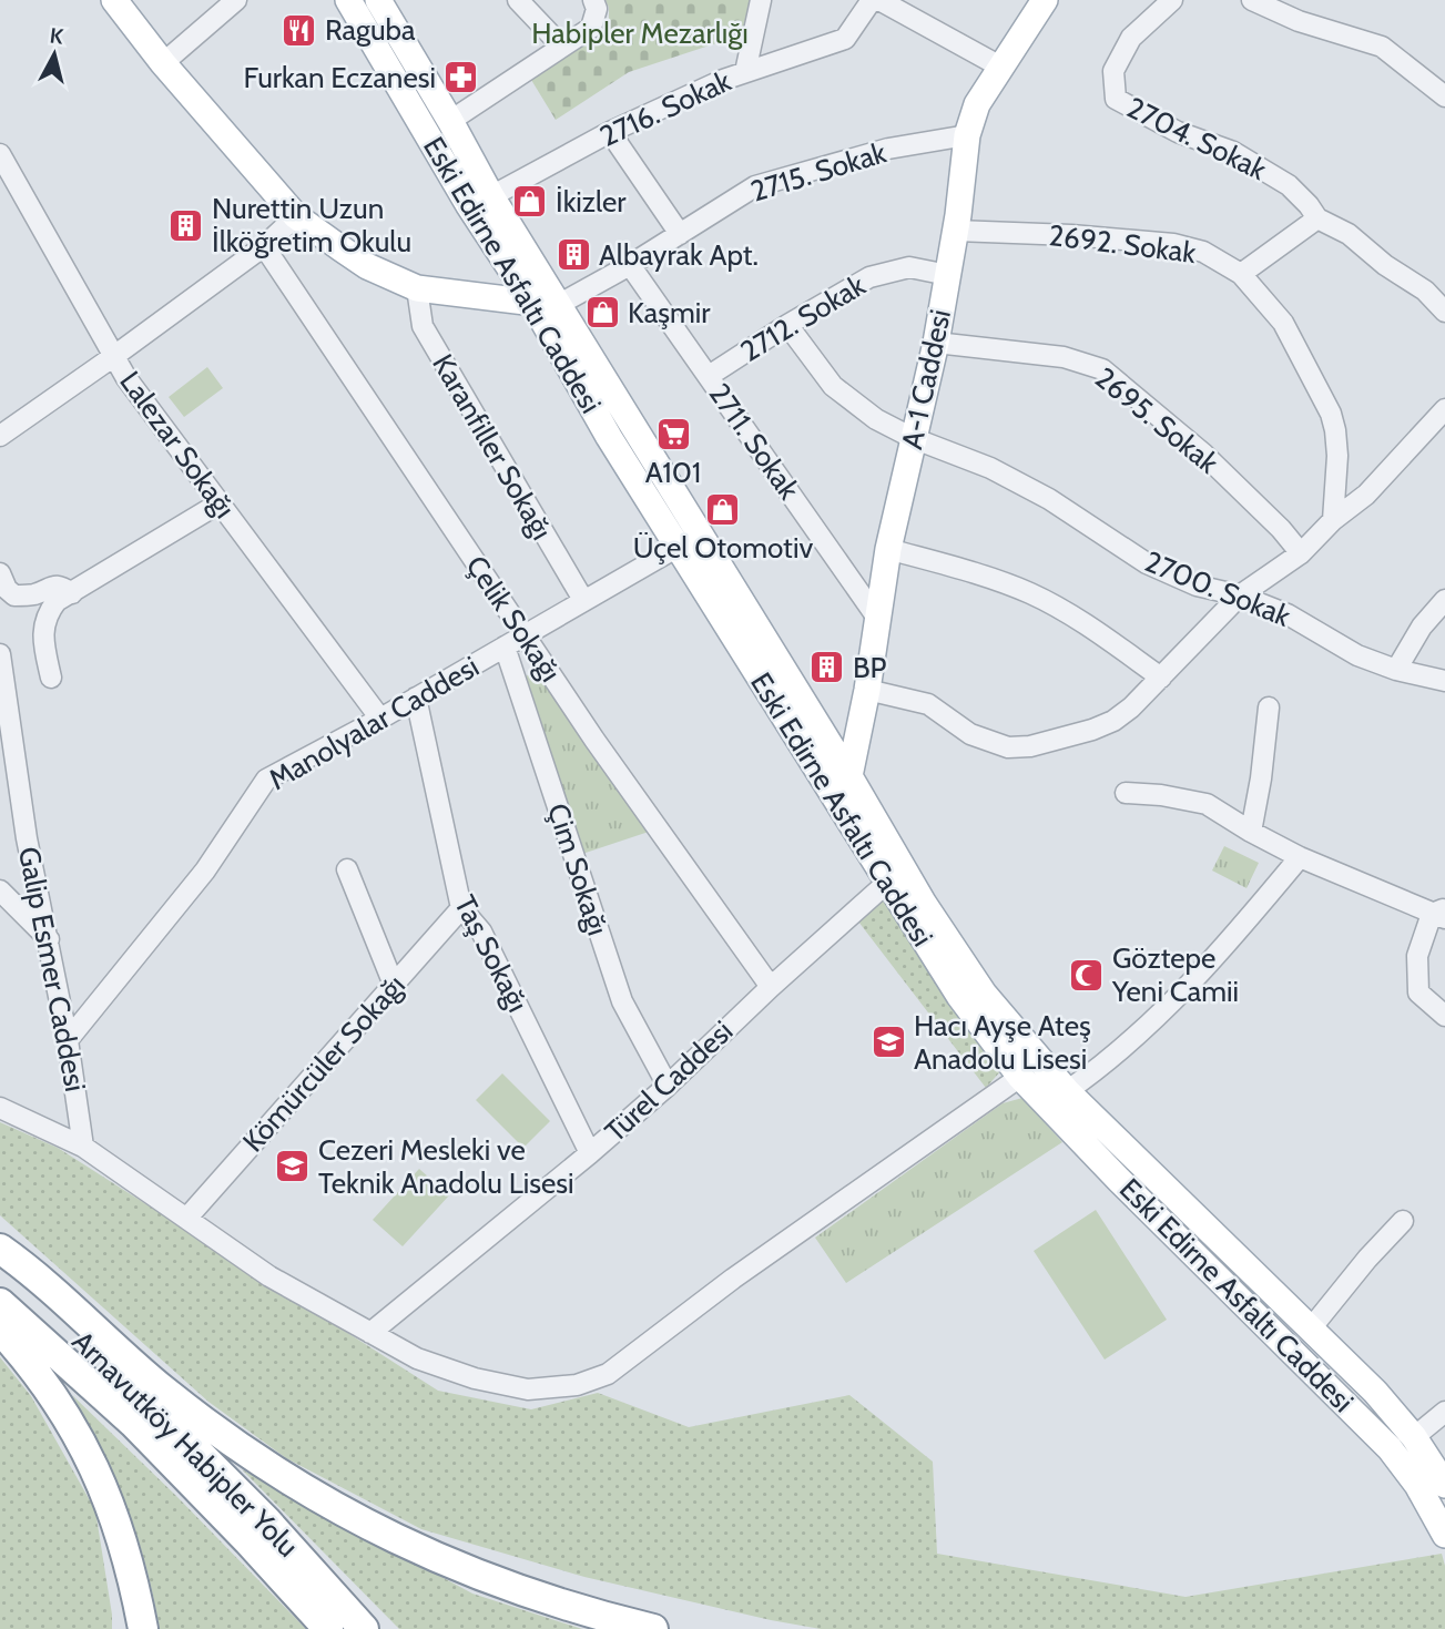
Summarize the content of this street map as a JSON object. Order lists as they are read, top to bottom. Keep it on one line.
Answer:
{"streets":{"highway":["Arnavutköy Habipler Yolu"],"main road":["Eski Edirne Asfaltı Caddesi","A-1 Caddesi"],"street":["2716. Sokak","2704. Sokak","2715. Sokak","2692. Sokak","2712. Sokak","2695. Sokak","2711. Sokak","Lalezar Sokağı","Karanfiller Sokağı","2700. Sokak","Çelik Sokağı","Manolyalar Caddesi","Çim Sokağı","Taş Sokağı","Galip Esmer Caddesi","Kömürcüler Sokağı","Türel Caddesi"]},"crossings":[["2716. Sokak","Eski Edirne Asfaltı Caddesi"],["2715. Sokak","Eski Edirne Asfaltı Caddesi"],["2715. Sokak","A-1 Caddesi"],["2715. Sokak","2711. Sokak"],["2692. Sokak","A-1 Caddesi"],["Eski Edirne Asfaltı Caddesi","A-1 Caddesi"],["Eski Edirne Asfaltı Caddesi","Manolyalar Caddesi"],["Eski Edirne Asfaltı Caddesi","Türel Caddesi"],["2712. Sokak","A-1 Caddesi"],["2712. Sokak","2711. Sokak"],["2712. Sokak","2700. Sokak"],["A-1 Caddesi","2695. Sokak"],["A-1 Caddesi","2711. Sokak"],["A-1 Caddesi","2700. Sokak"],["Lalezar Sokağı","Manolyalar Caddesi"],["Karanfiller Sokağı","Manolyalar Caddesi"],["Çelik Sokağı","Manolyalar Caddesi"],["Çelik Sokağı","Türel Caddesi"],["Manolyalar Caddesi","Çim Sokağı"],["Manolyalar Caddesi","Taş Sokağı"],["Manolyalar Caddesi","Galip Esmer Caddesi"],["Çim Sokağı","Türel Caddesi"],["Taş Sokağı","Kömürcüler Sokağı"],["Taş Sokağı","Türel Caddesi"]],"parks":["Habipler Mezarlığı"],"places":{"restaurant":["Raguba"],"pharmacy":["Furkan Eczanesi"],"shop":["İkizler","Kaşmir","Üçel Otomotiv"],"building":["Nurettin Uzun İlköğretim Okulu","Albayrak Apt.","BP"],"supermarket":["A101"],"mosque":["Göztepe Yeni Camii"],"school or university":["Hacı Ayşe Ateş Anadolu Lisesi","Cezeri Mesleki ve Teknik Anadolu Lisesi"]},"north":"top"}
